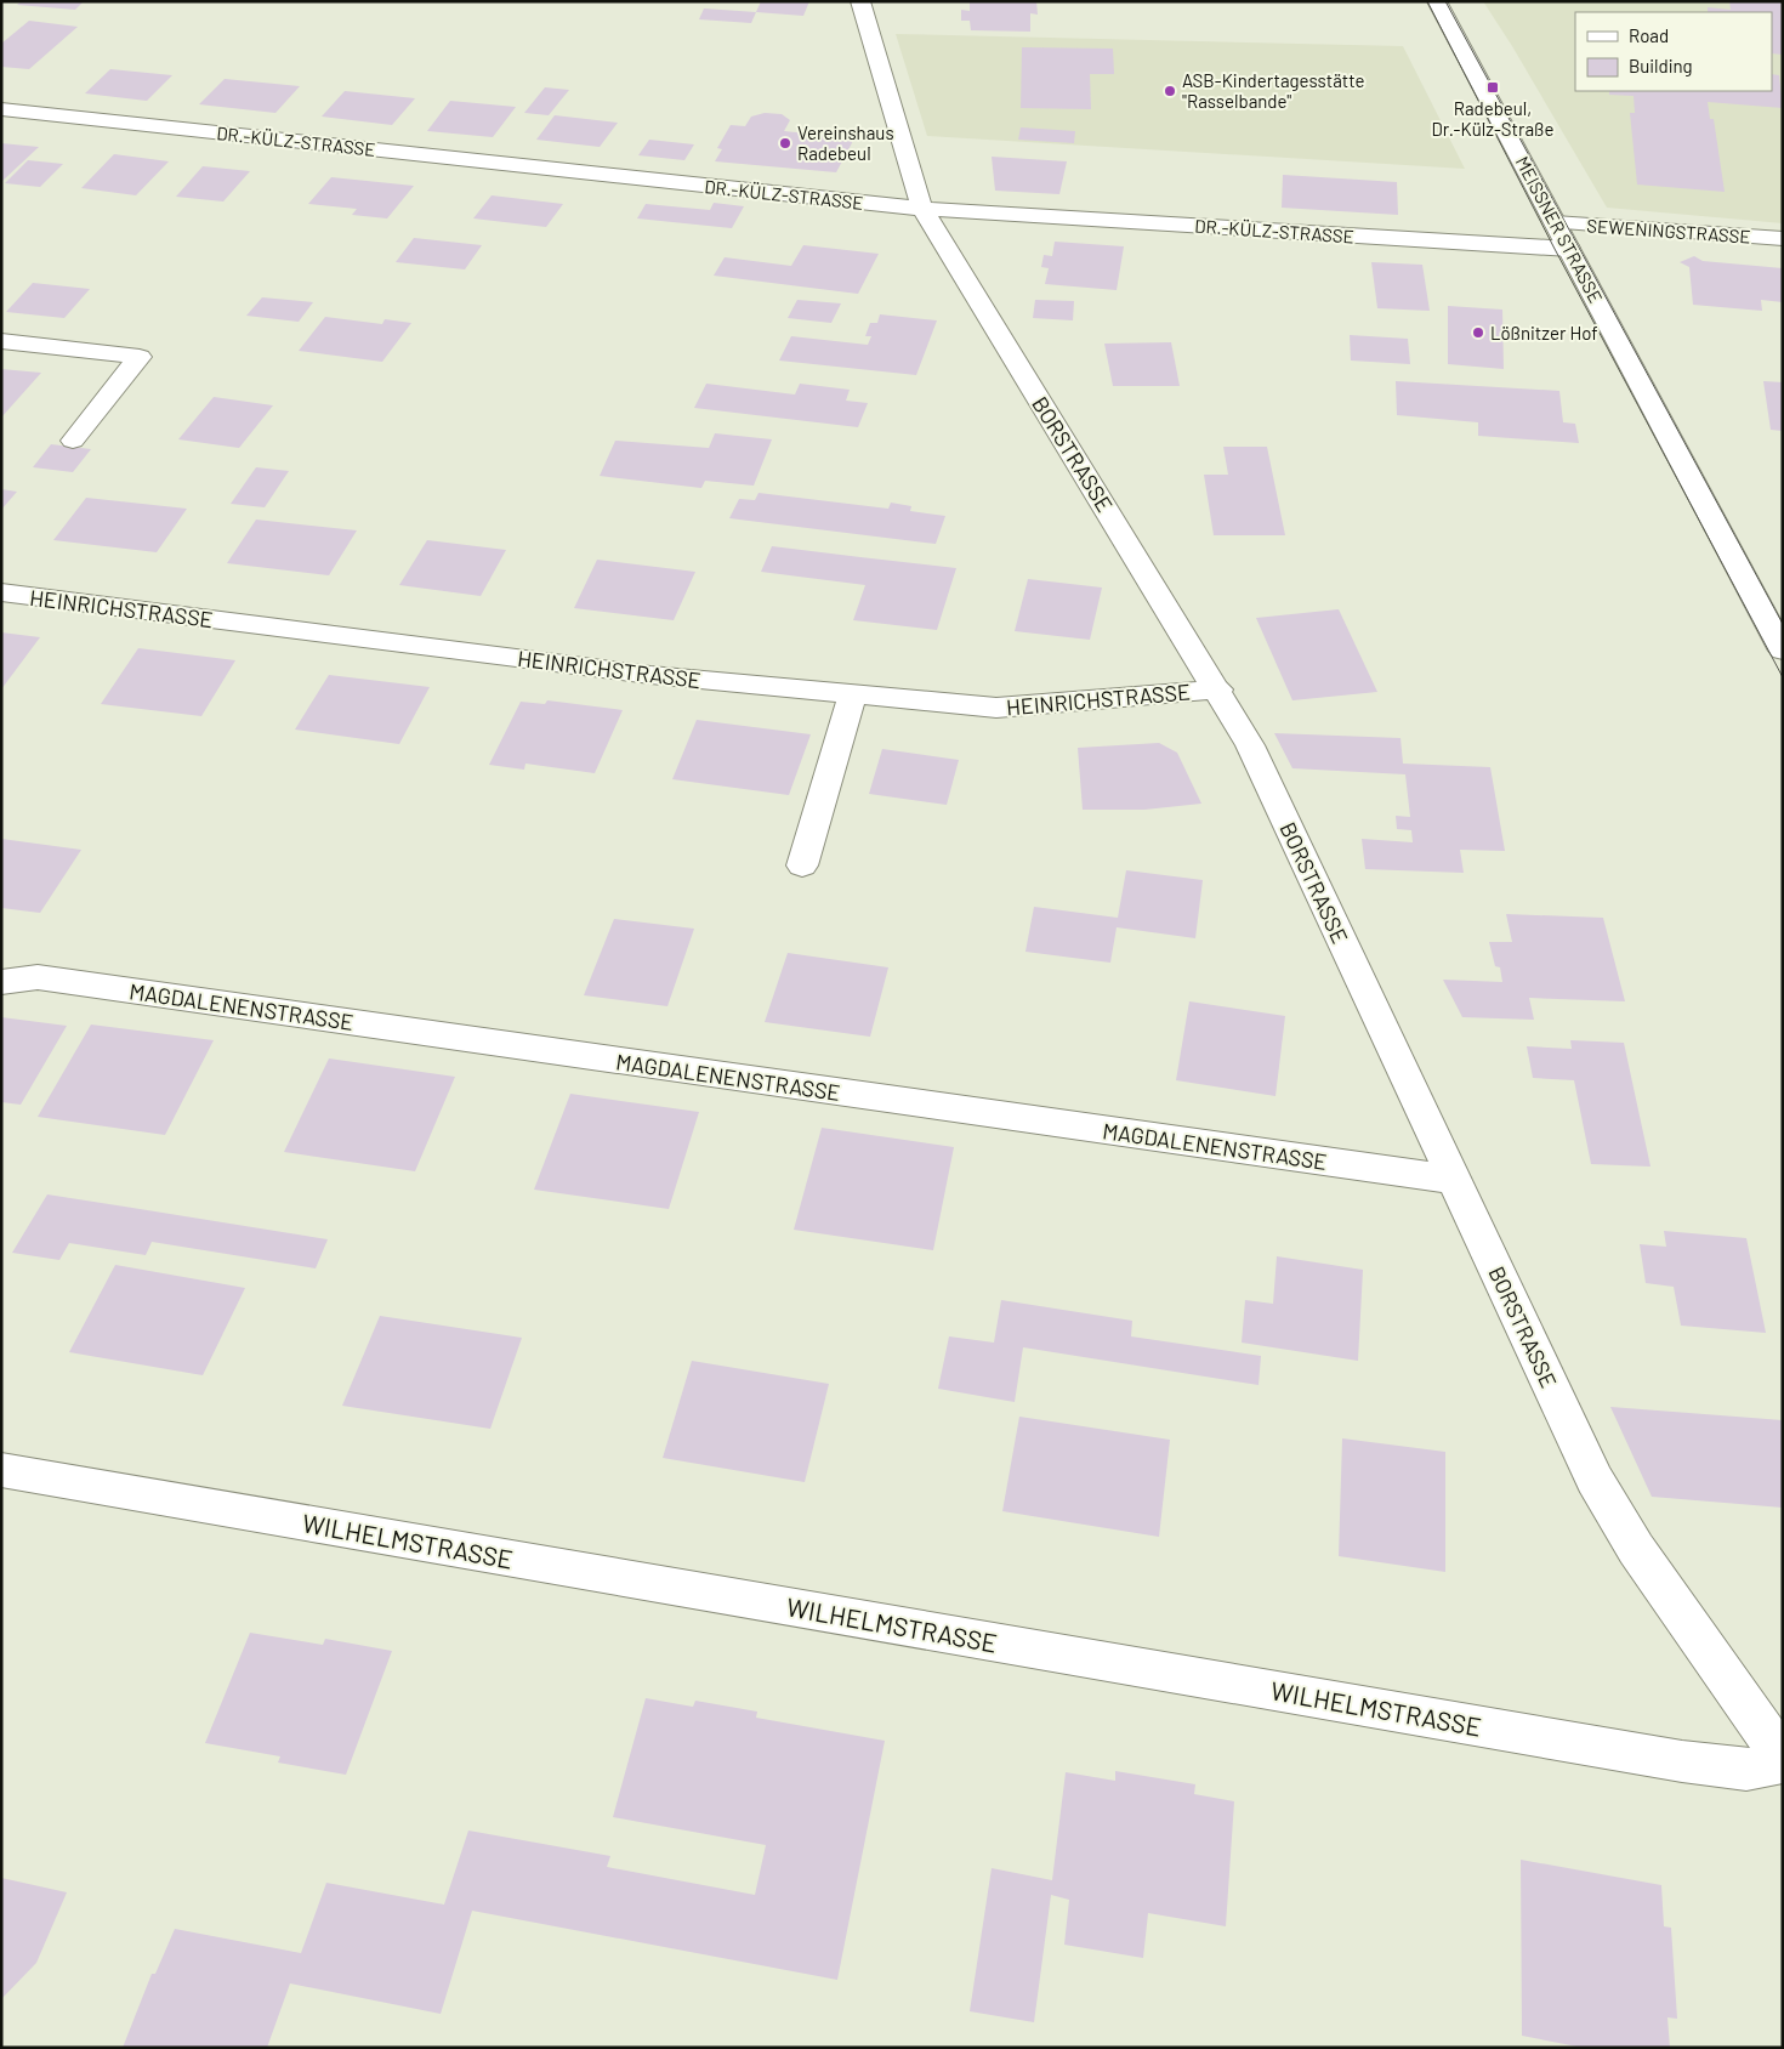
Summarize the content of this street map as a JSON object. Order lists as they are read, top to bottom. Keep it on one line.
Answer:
{"streets":{"street":["DR.-KÜLZ-STRASSE","MEISSNER STRASSE","SEWENINGSTRASSE","BORSTRASSE","HEINRICHSTRASSE","MAGDALENENSTRASSE","WILHELMSTRASSE"]},"crossings":[["DR.-KÜLZ-STRASSE","MEISSNER STRASSE"],["DR.-KÜLZ-STRASSE","BORSTRASSE"],["MEISSNER STRASSE","SEWENINGSTRASSE"],["BORSTRASSE","HEINRICHSTRASSE"],["BORSTRASSE","MAGDALENENSTRASSE"]],"places":{"transit":["Radebeul, Dr.-Külz-Straße"],"other":["ASB-Kindertagesstätte \"Rasselbande\"","Vereinshaus Radebeul","Lößnitzer Hof"]},"legend":["Road","Building"]}
